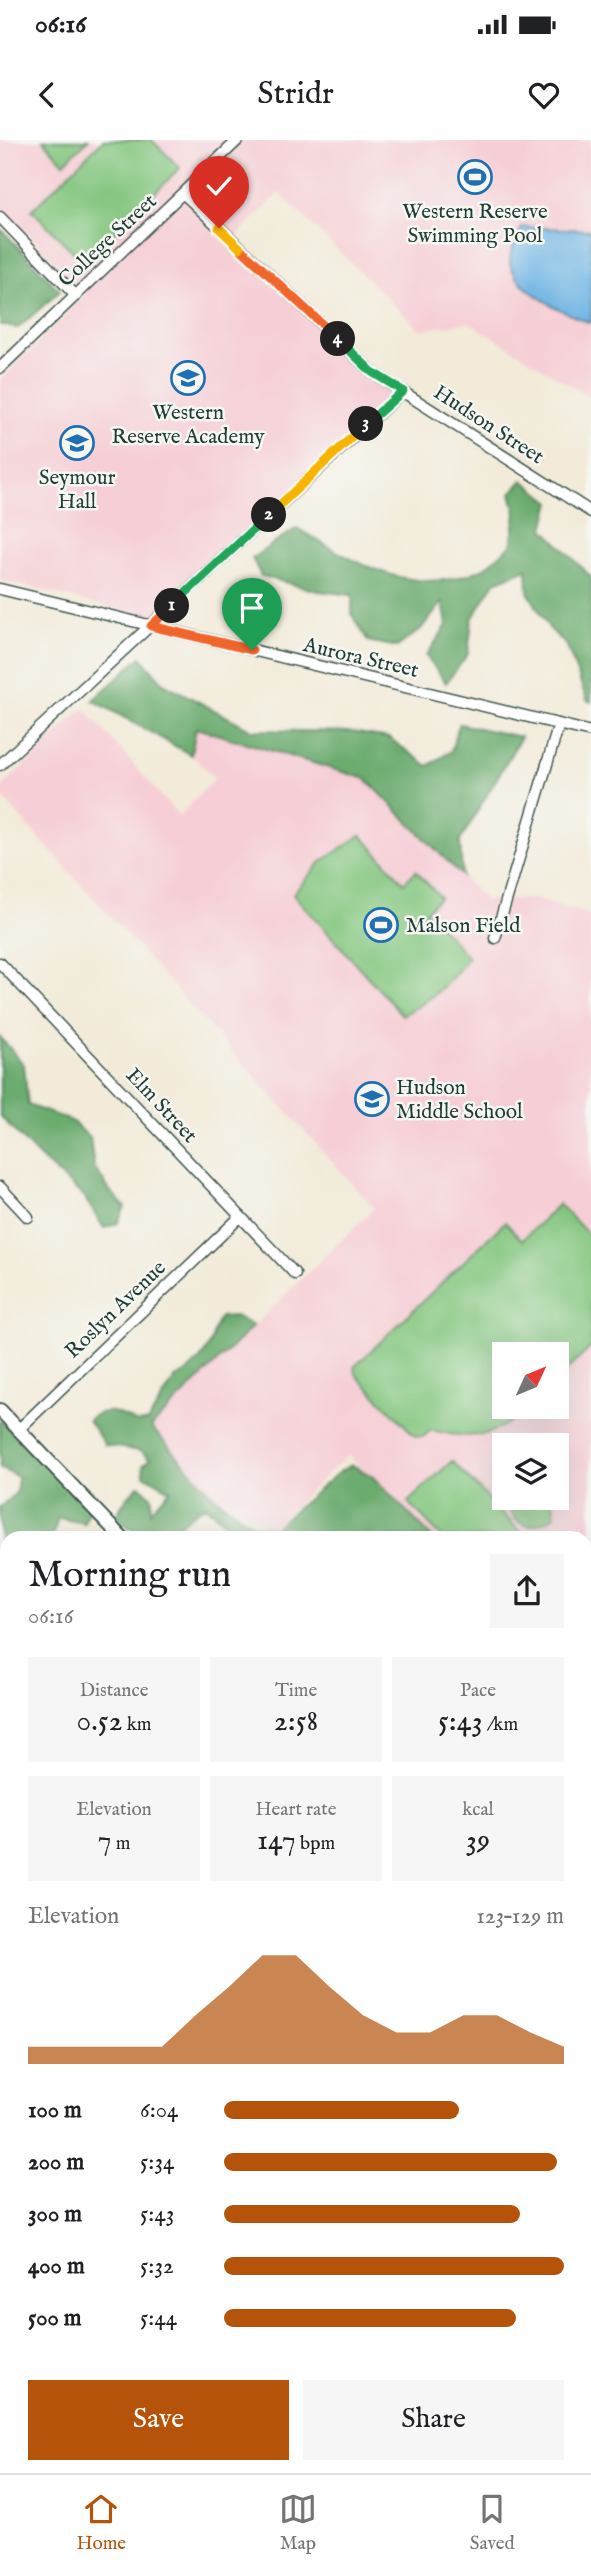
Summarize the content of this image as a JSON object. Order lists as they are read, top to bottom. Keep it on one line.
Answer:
{"streets":{"street":["College Street","Hudson Street","Aurora Street","Elm Street","Roslyn Avenue"]},"crossings":[["College Street","Hudson Street"],["Elm Street","Roslyn Avenue"]],"places":{"sports":["Western Reserve Swimming Pool","Malson Field"],"school or university":["Western Reserve Academy","Seymour Hall","Hudson Middle School"]},"north":"top right","page":{"status":"06:16","header":"Stridr","pins":["4","3","2","1"],"heading":["Morning run","06:16"],"stats":[["Distance","0.52 km"],["Time","2:58"],["Pace","5:43 /km"],["Elevation","7 m"],["Heart rate","147 bpm"],["kcal","39"]],"chart":["Elevation","123–129 m"],"list":[{"name":"100 m","note":"6:04"},{"name":"200 m","note":"5:34"},{"name":"300 m","note":"5:43"},{"name":"400 m","note":"5:32"},{"name":"500 m","note":"5:44"}],"buttons":["Save","Share"],"tabs":["Home","Map","Saved"]}}
